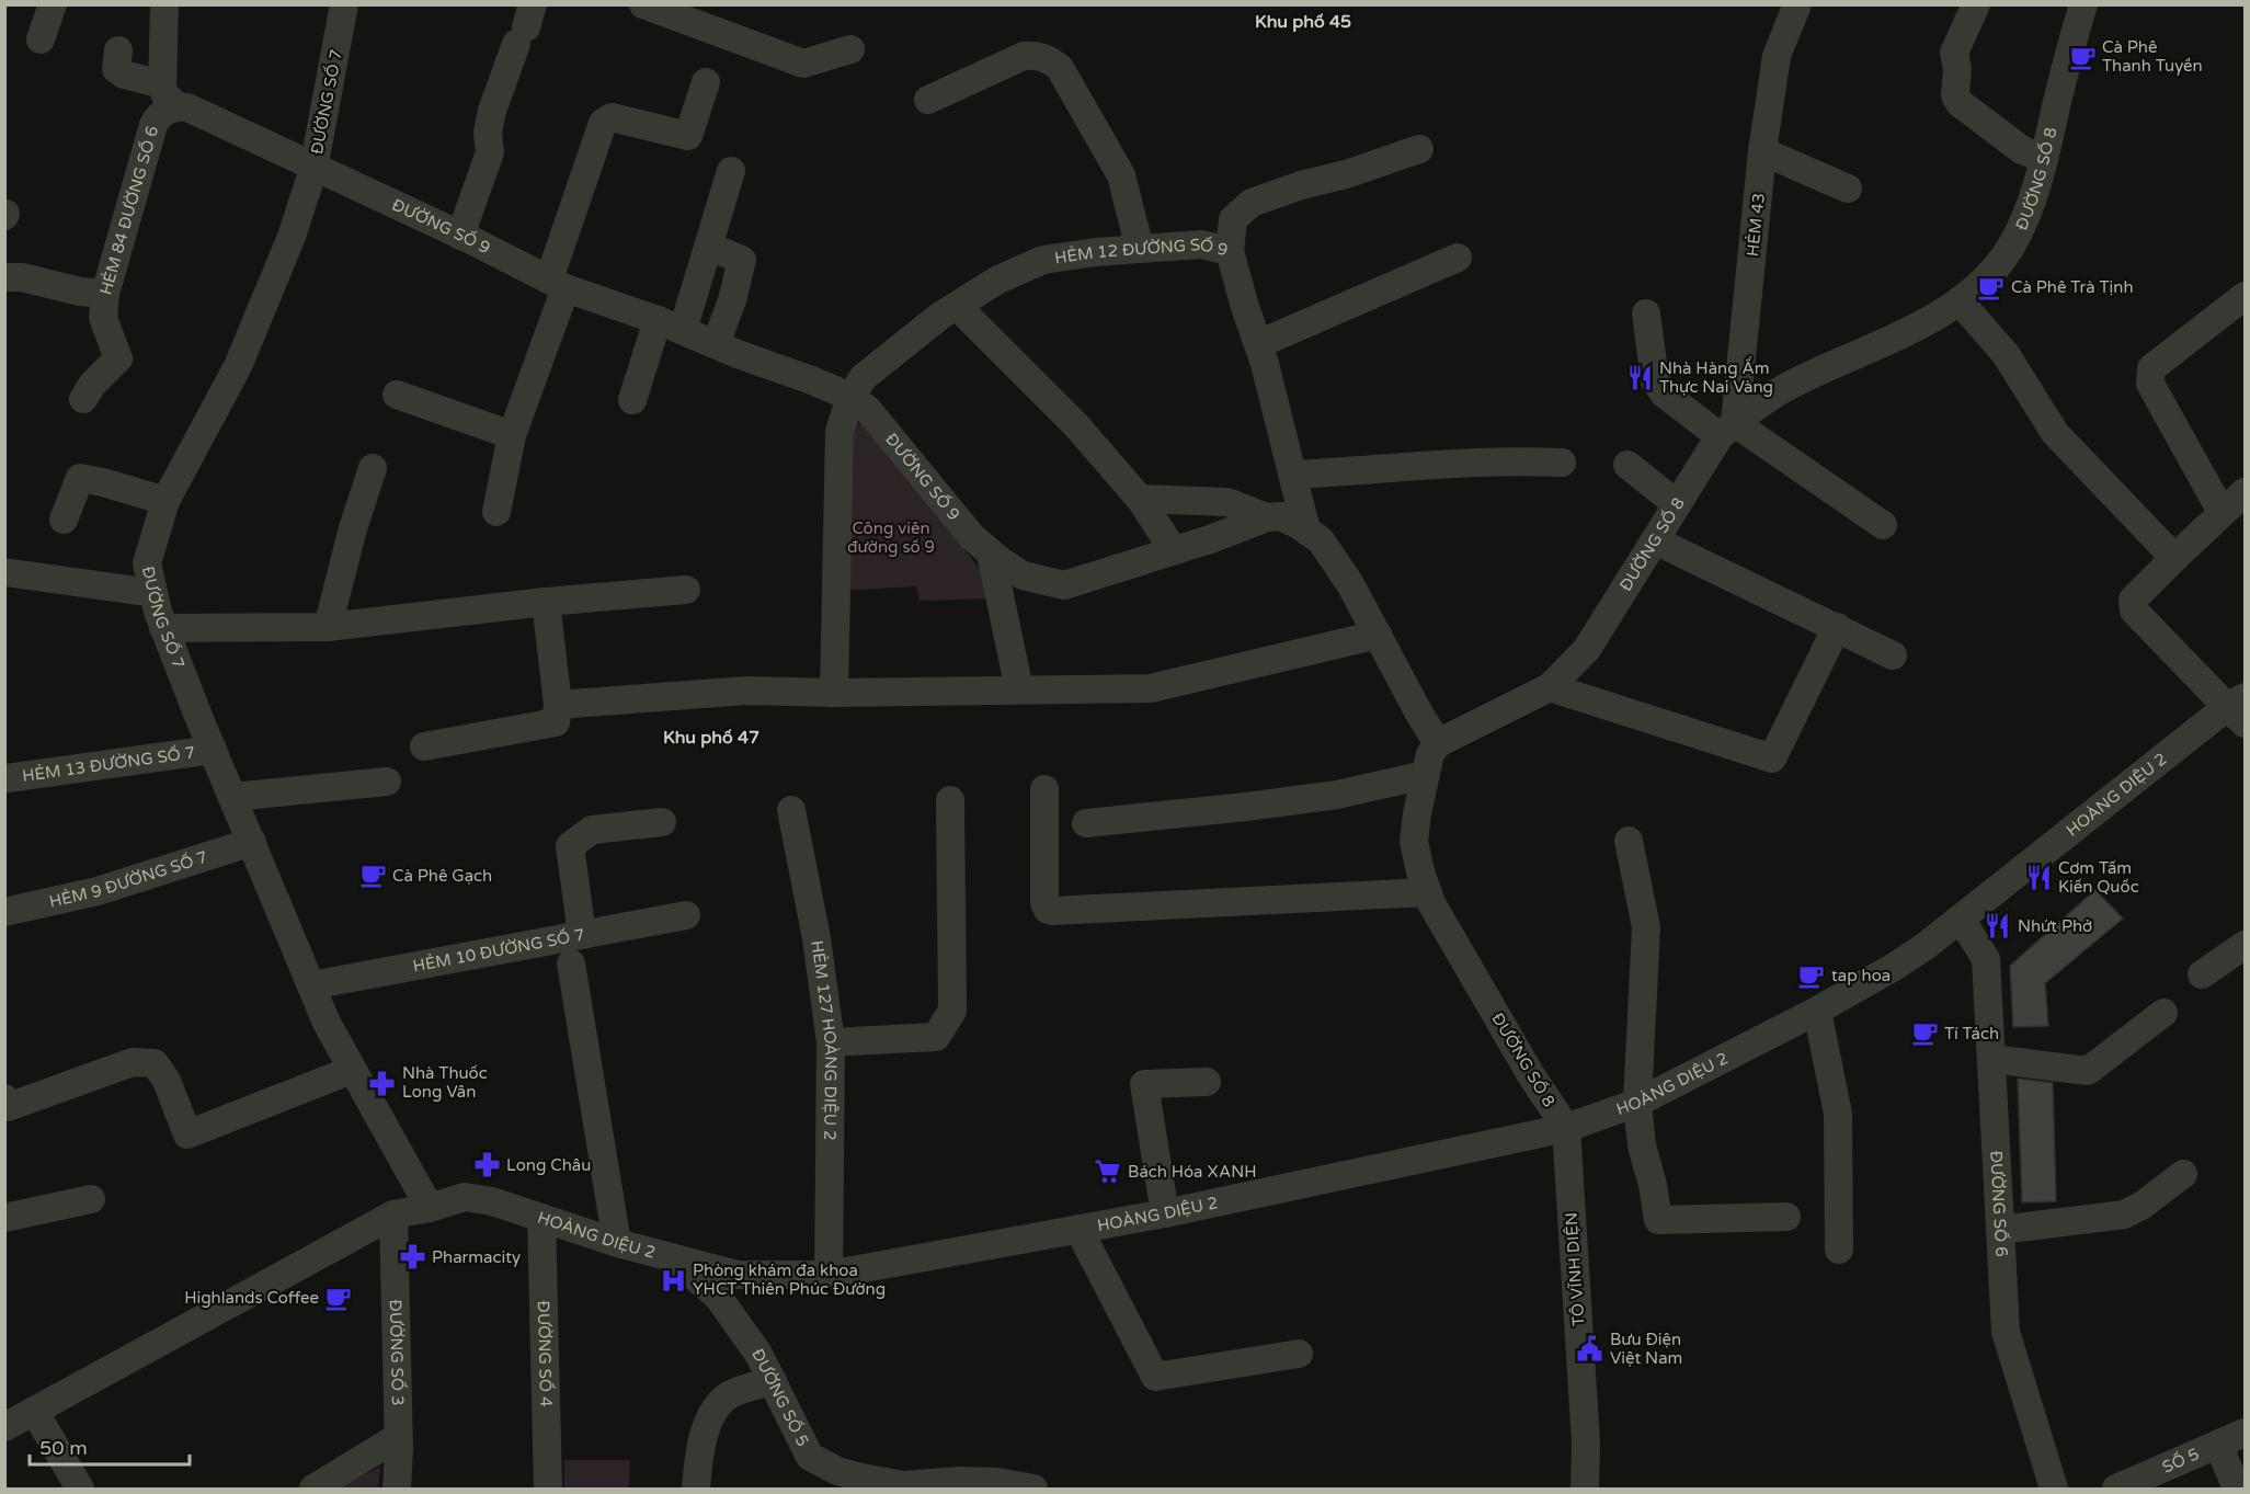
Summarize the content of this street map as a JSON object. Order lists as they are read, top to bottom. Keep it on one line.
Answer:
{"streets":{"street":["ĐƯỜNG SỐ 7","ĐƯỜNG SỐ 8","HẺM 84 ĐƯỜNG SỐ 6","HẺM 43","ĐƯỜNG SỐ 9","HẺM 12 ĐƯỜNG SỐ 9","HẺM 13 ĐƯỜNG SỐ 7","HOÀNG DIỆU 2","HẺM 9 ĐƯỜNG SỐ 7","HẺM 10 ĐƯỜNG SỐ 7","HẺM 127 HOÀNG DIỆU 2","ĐƯỜNG SỐ 6","TÔ VĨNH DIỆN","ĐƯỜNG SỐ 3","ĐƯỜNG SỐ 4","ĐƯỜNG SỐ 5","SỐ 5"]},"crossings":[["ĐƯỜNG SỐ 7","ĐƯỜNG SỐ 9"],["ĐƯỜNG SỐ 7","HẺM 13 ĐƯỜNG SỐ 7"],["ĐƯỜNG SỐ 7","HOÀNG DIỆU 2"],["ĐƯỜNG SỐ 7","HẺM 9 ĐƯỜNG SỐ 7"],["ĐƯỜNG SỐ 7","HẺM 10 ĐƯỜNG SỐ 7"],["ĐƯỜNG SỐ 8","HẺM 43"],["ĐƯỜNG SỐ 8","HOÀNG DIỆU 2"],["ĐƯỜNG SỐ 8","TÔ VĨNH DIỆN"],["HẺM 84 ĐƯỜNG SỐ 6","ĐƯỜNG SỐ 9"],["ĐƯỜNG SỐ 9","HẺM 12 ĐƯỜNG SỐ 9"],["HOÀNG DIỆU 2","HẺM 127 HOÀNG DIỆU 2"],["HOÀNG DIỆU 2","ĐƯỜNG SỐ 6"],["HOÀNG DIỆU 2","TÔ VĨNH DIỆN"],["HOÀNG DIỆU 2","ĐƯỜNG SỐ 3"],["HOÀNG DIỆU 2","ĐƯỜNG SỐ 4"],["HOÀNG DIỆU 2","ĐƯỜNG SỐ 5"]],"districts":["Khu phố 45","Khu phố 47"],"parks":["Công viên đường số 9"],"places":{"cafe":["Cà Phê Thanh Tuyền","Cà Phê Trà Tịnh","Cà Phê Gạch","tap hoa","Tí Tách","Highlands Coffee"],"restaurant":["Nhà Hàng Ẩm Thực Nai Vàng","Cơm Tấm Kiến Quốc","Nhứt Phở"],"pharmacy":["Nhà Thuốc Long Vân","Long Châu","Pharmacity"],"supermarket":["Bách Hóa XANH"],"hospital":["Phòng khám đa khoa YHCT Thiên Phúc Đường"],"public building":["Bưu Điện Việt Nam"]},"scale_bar":"50 m"}
